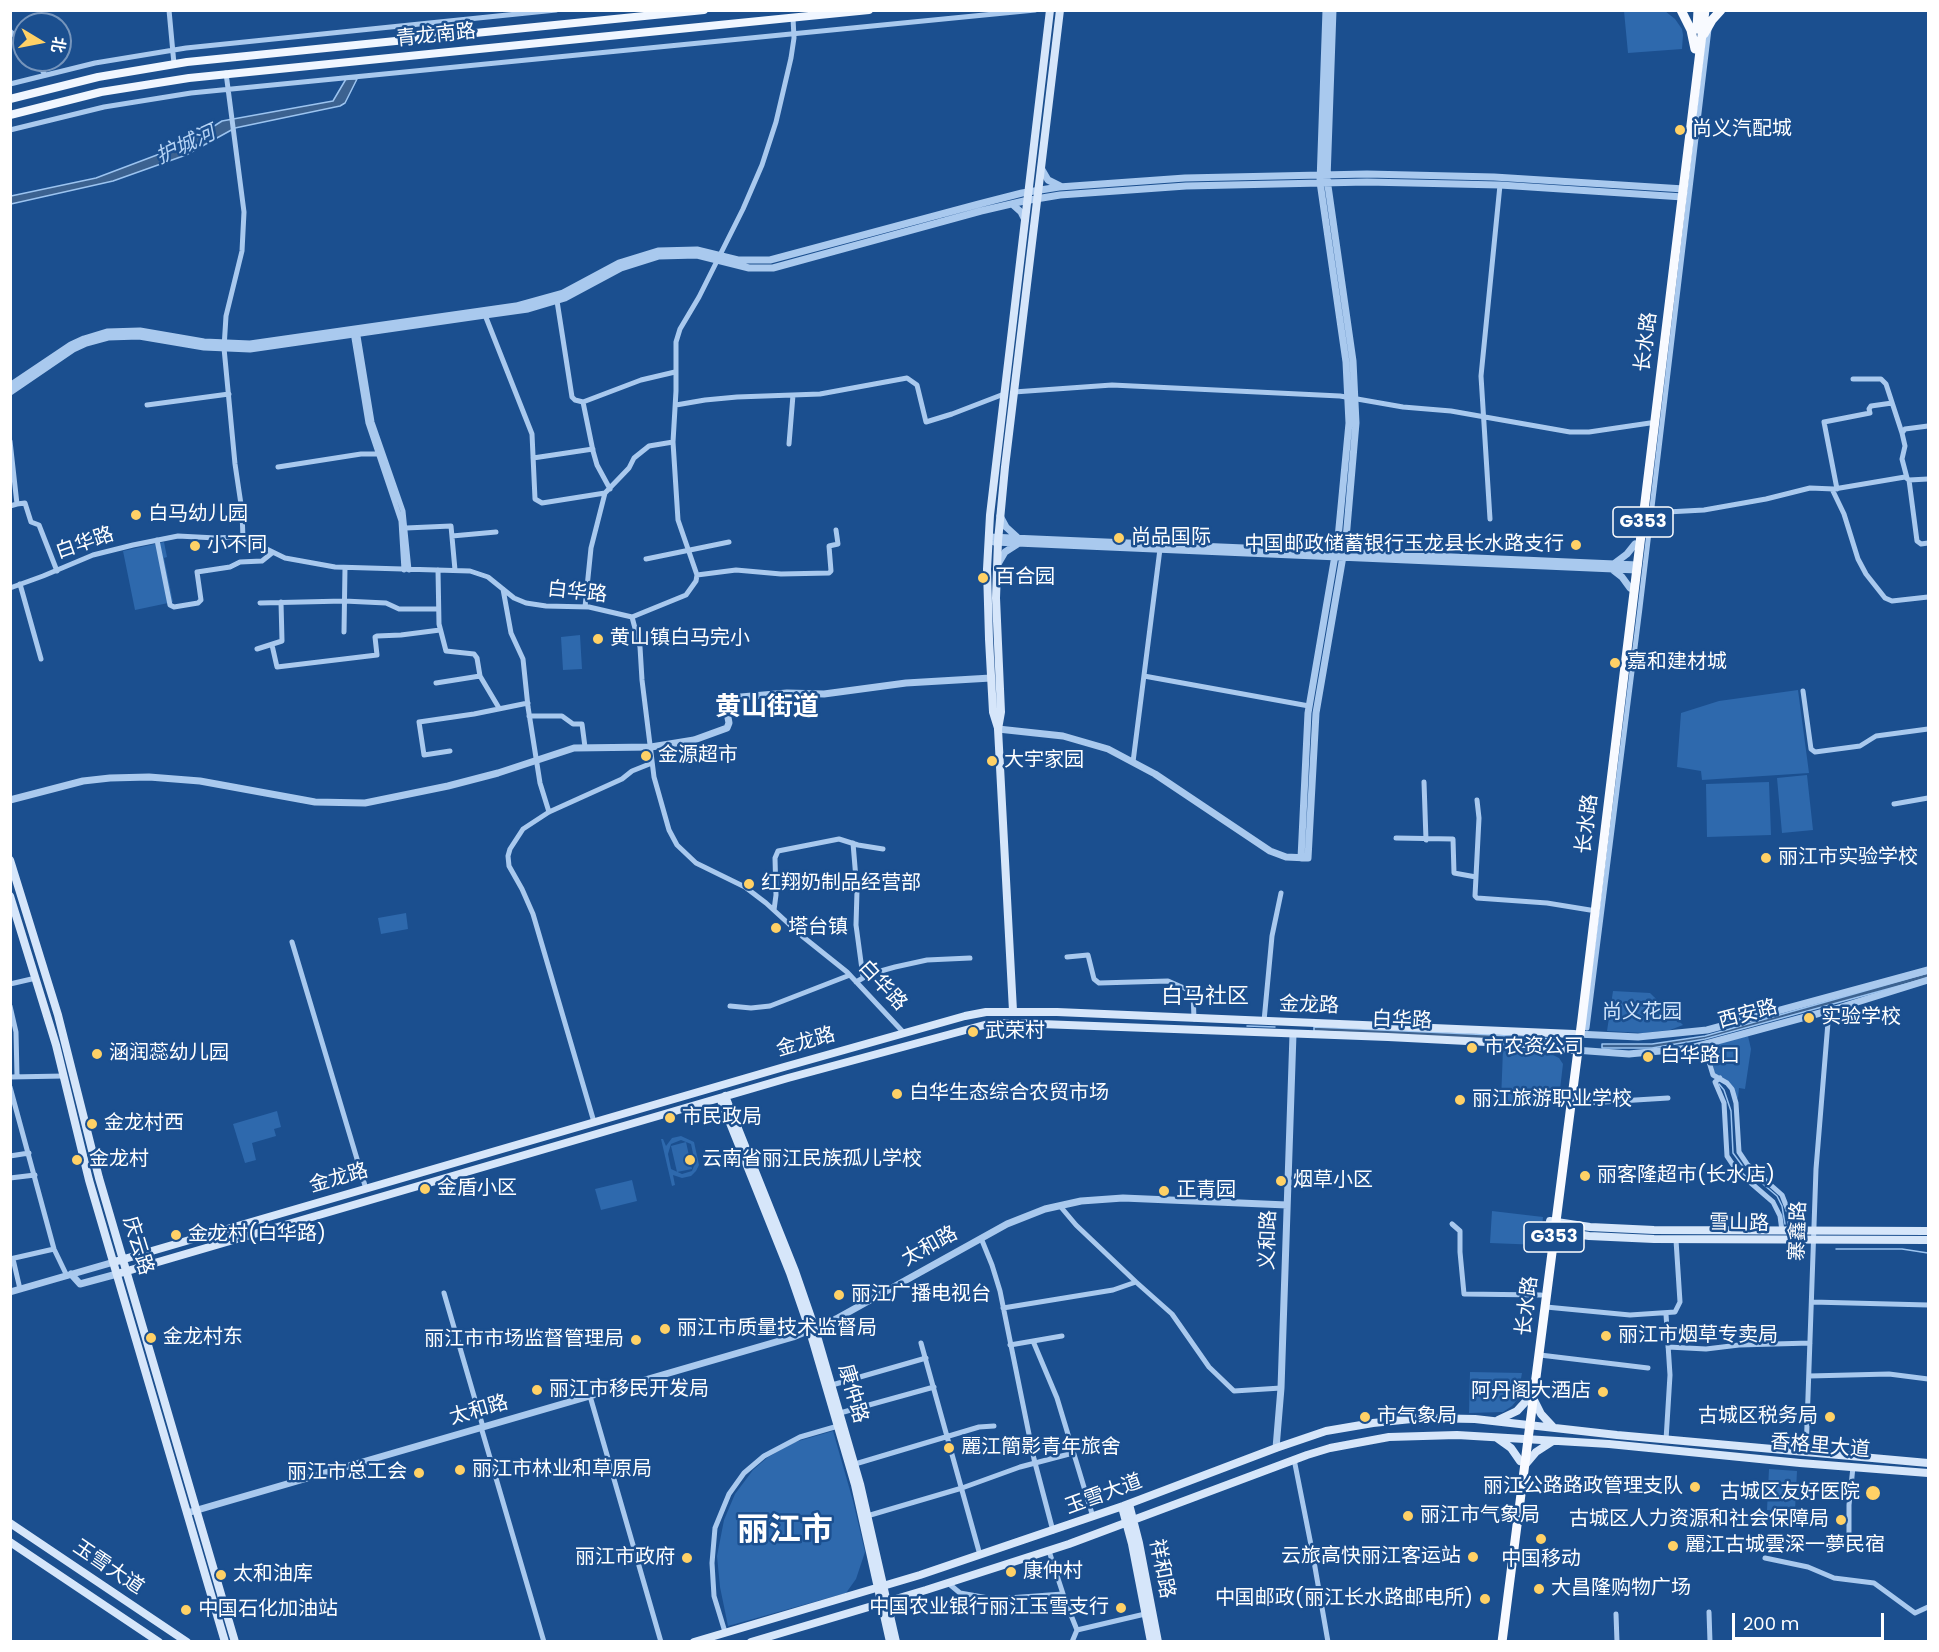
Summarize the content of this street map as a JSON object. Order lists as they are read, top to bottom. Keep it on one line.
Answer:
{"streets":{"highway":["长水路","G353"],"main road":["青龙南路","白华路","金龙路","雪山路","庆云路","康仲路","香格里大道","玉雪大道","祥和路"],"street":["西安路","寨鑫路","义和路","太和路"]},"crossings":[["长水路","白华路"],["长水路","金龙路"],["长水路","西安路"],["长水路","雪山路"],["长水路","香格里大道"],["长水路","玉雪大道"],["白华路","金龙路"],["白华路","西安路"],["白华路","义和路"],["金龙路","西安路"],["金龙路","庆云路"],["金龙路","康仲路"],["西安路","寨鑫路"],["雪山路","寨鑫路"],["寨鑫路","香格里大道"],["义和路","太和路"],["义和路","玉雪大道"],["庆云路","太和路"],["太和路","康仲路"],["康仲路","玉雪大道"],["香格里大道","玉雪大道"],["玉雪大道","祥和路"]],"districts":["黄山街道","白马社区","丽江市"],"water":["护城河"],"parks":["尚义花园"],"places":["尚义汽配城","白马幼儿园","尚品国际","中国邮政储蓄银行玉龙县长水路支行","小不同","百合园","黄山镇白马完小","嘉和建材城","金源超市","大宇家园","丽江市实验学校","红翔奶制品经营部","塔台镇","实验学校","武荣村","市农资公司","涵润蕊幼儿园","白华路口","白华生态综合农贸市场","丽江旅游职业学校","市民政局","金龙村西","金龙村","云南省丽江民族孤儿学校","丽客隆超市(长水店)","烟草小区","金盾小区","正青园","金龙村(白华路)","丽江广播电视台","丽江市质量技术监督局","丽江市烟草专卖局","金龙村东","丽江市市场监督管理局","丽江市移民开发局","阿丹阁大酒店","市气象局","古城区税务局","麗江簡影青年旅舍","丽江市林业和草原局","丽江市总工会","丽江公路路政管理支队","古城区友好医院","丽江市气象局","古城区人力资源和社会保障局","中国移动","麗江古城雲深一夢民宿","云旅高快丽江客运站","丽江市政府","康仲村","太和油库","大昌隆购物广场","中国邮政(丽江长水路邮电所)","中国农业银行丽江玉雪支行","中国石化加油站"],"scale_bar":"200 m","north":"right"}
